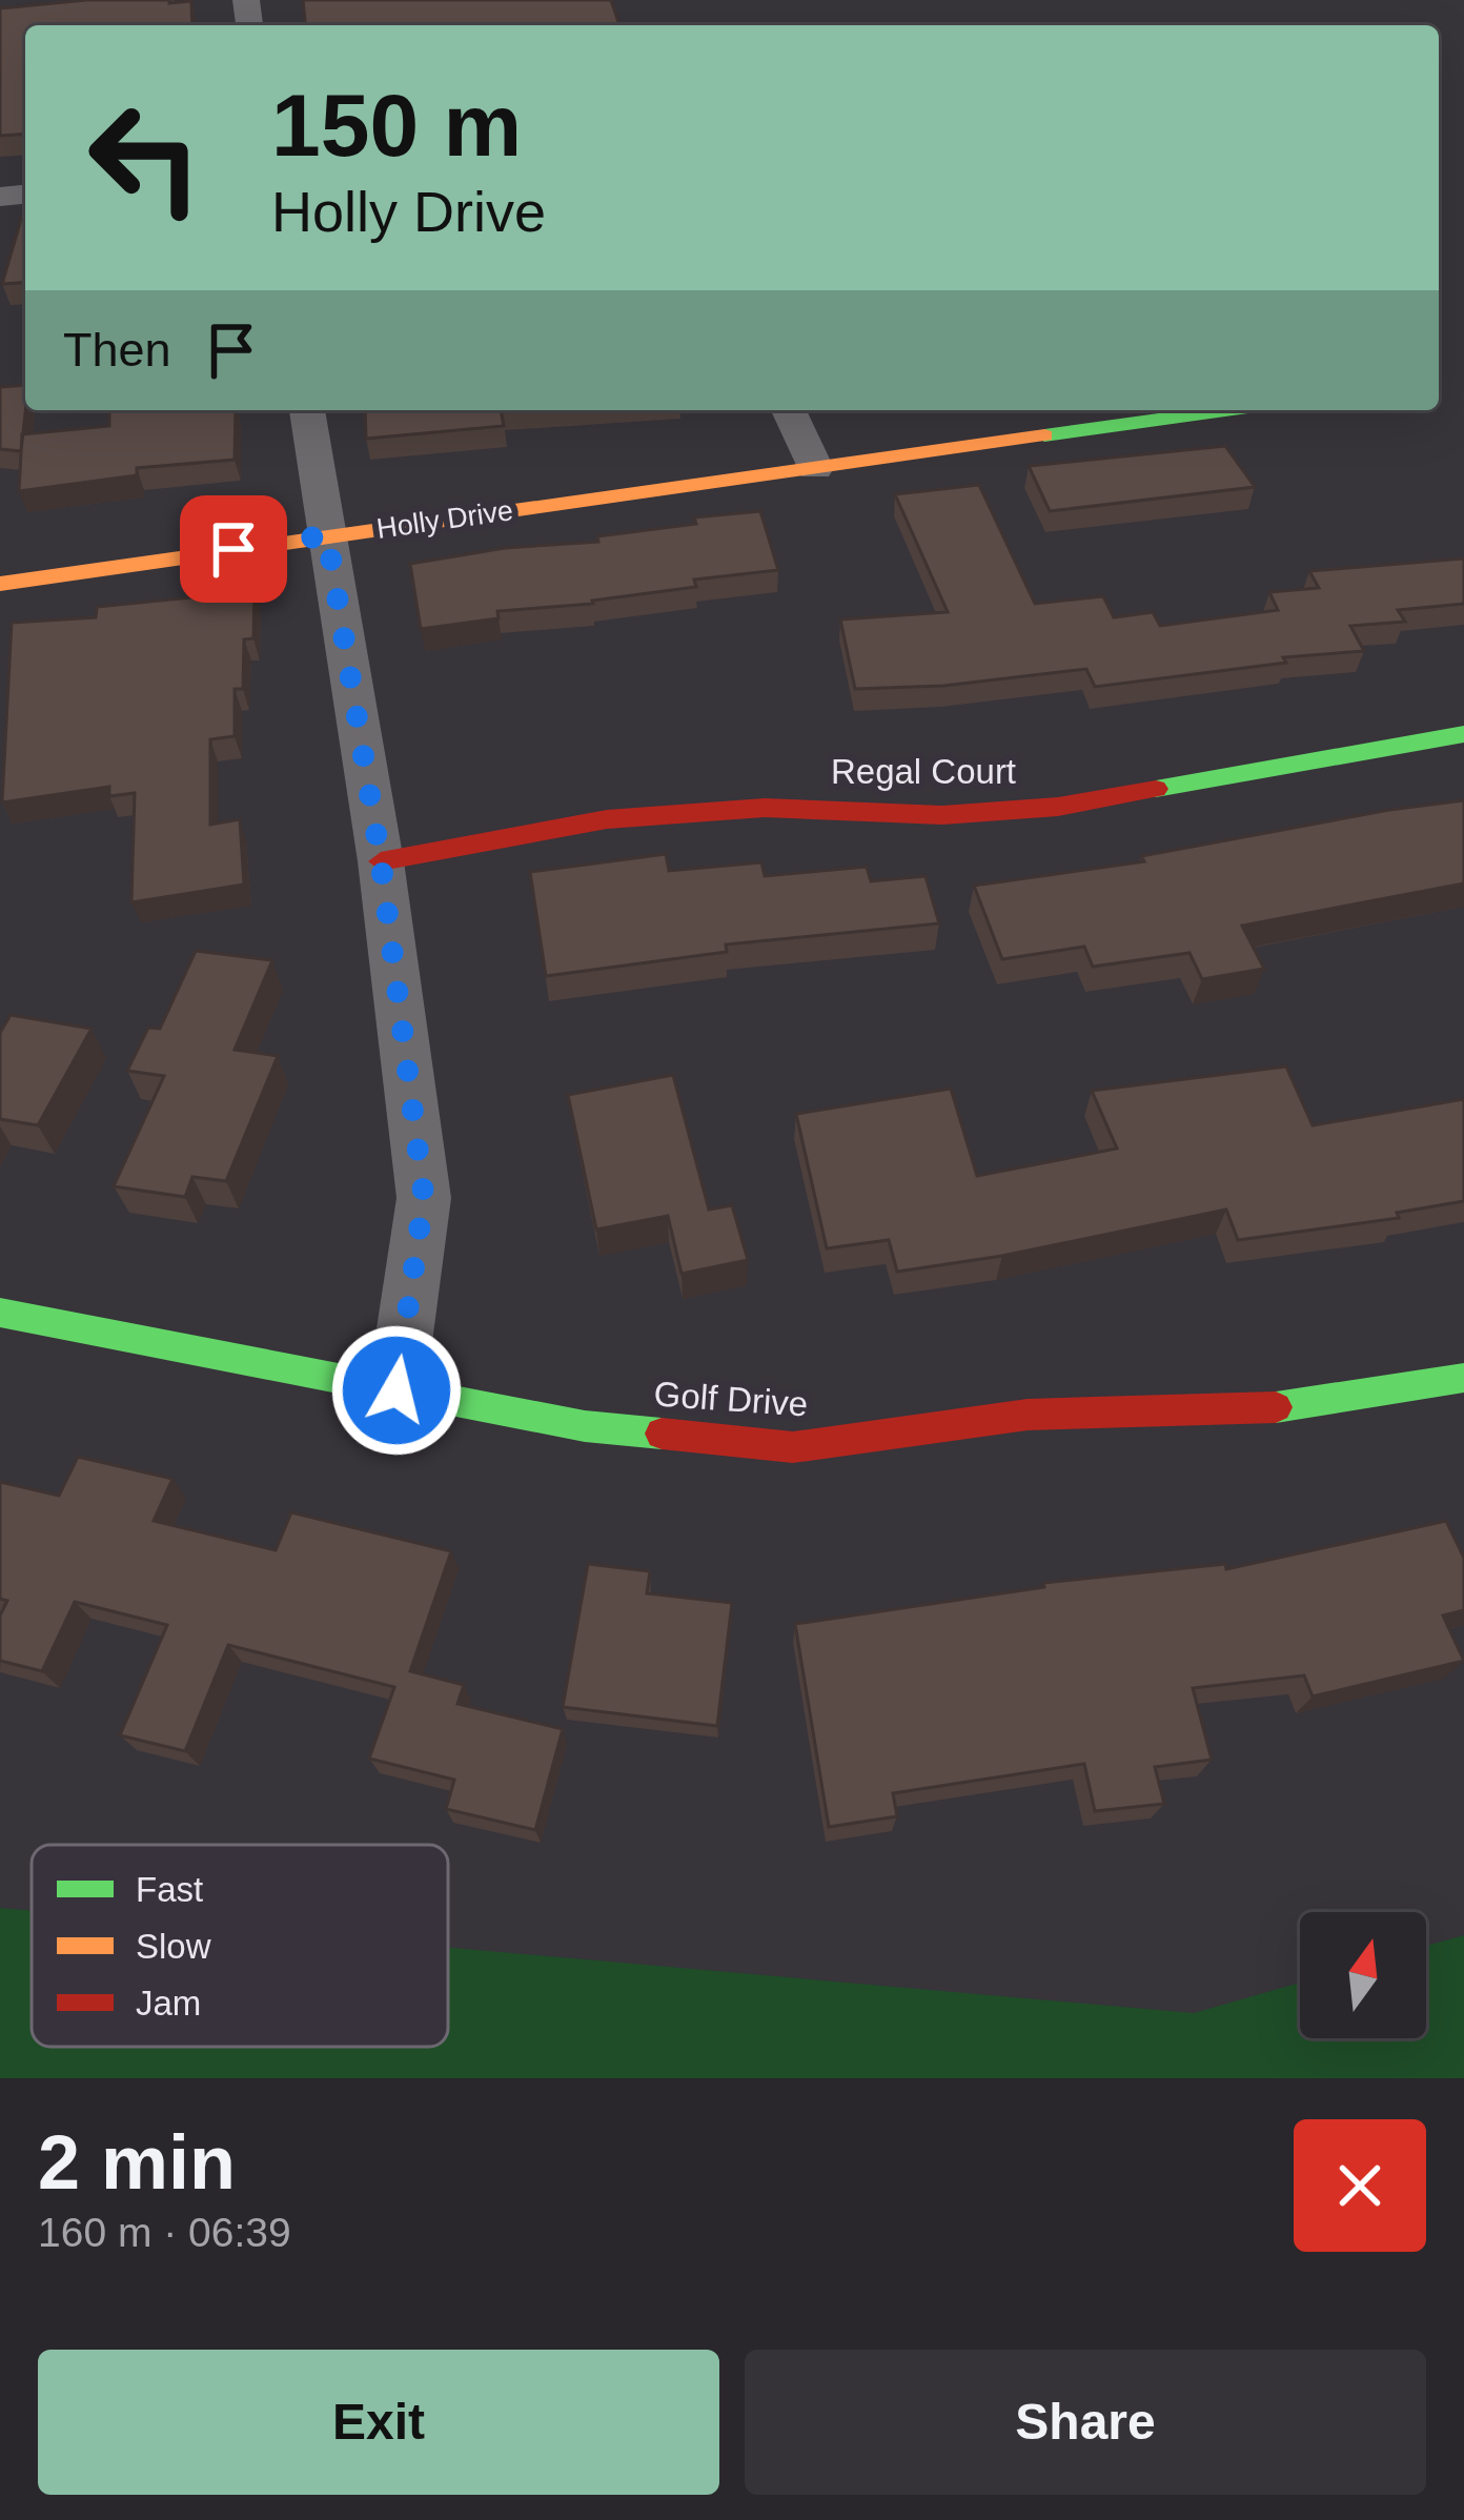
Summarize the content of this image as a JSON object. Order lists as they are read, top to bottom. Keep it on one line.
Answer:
{"streets":{"street":["Holly Drive","Regal Court","Golf Drive"]},"legend":["Fast","Slow","Jam"],"north":"top","page":{"turn":["150 m","Holly Drive"],"then":"Then","heading":["2 min","160 m · 06:39"],"buttons":["Exit","Share"]}}
